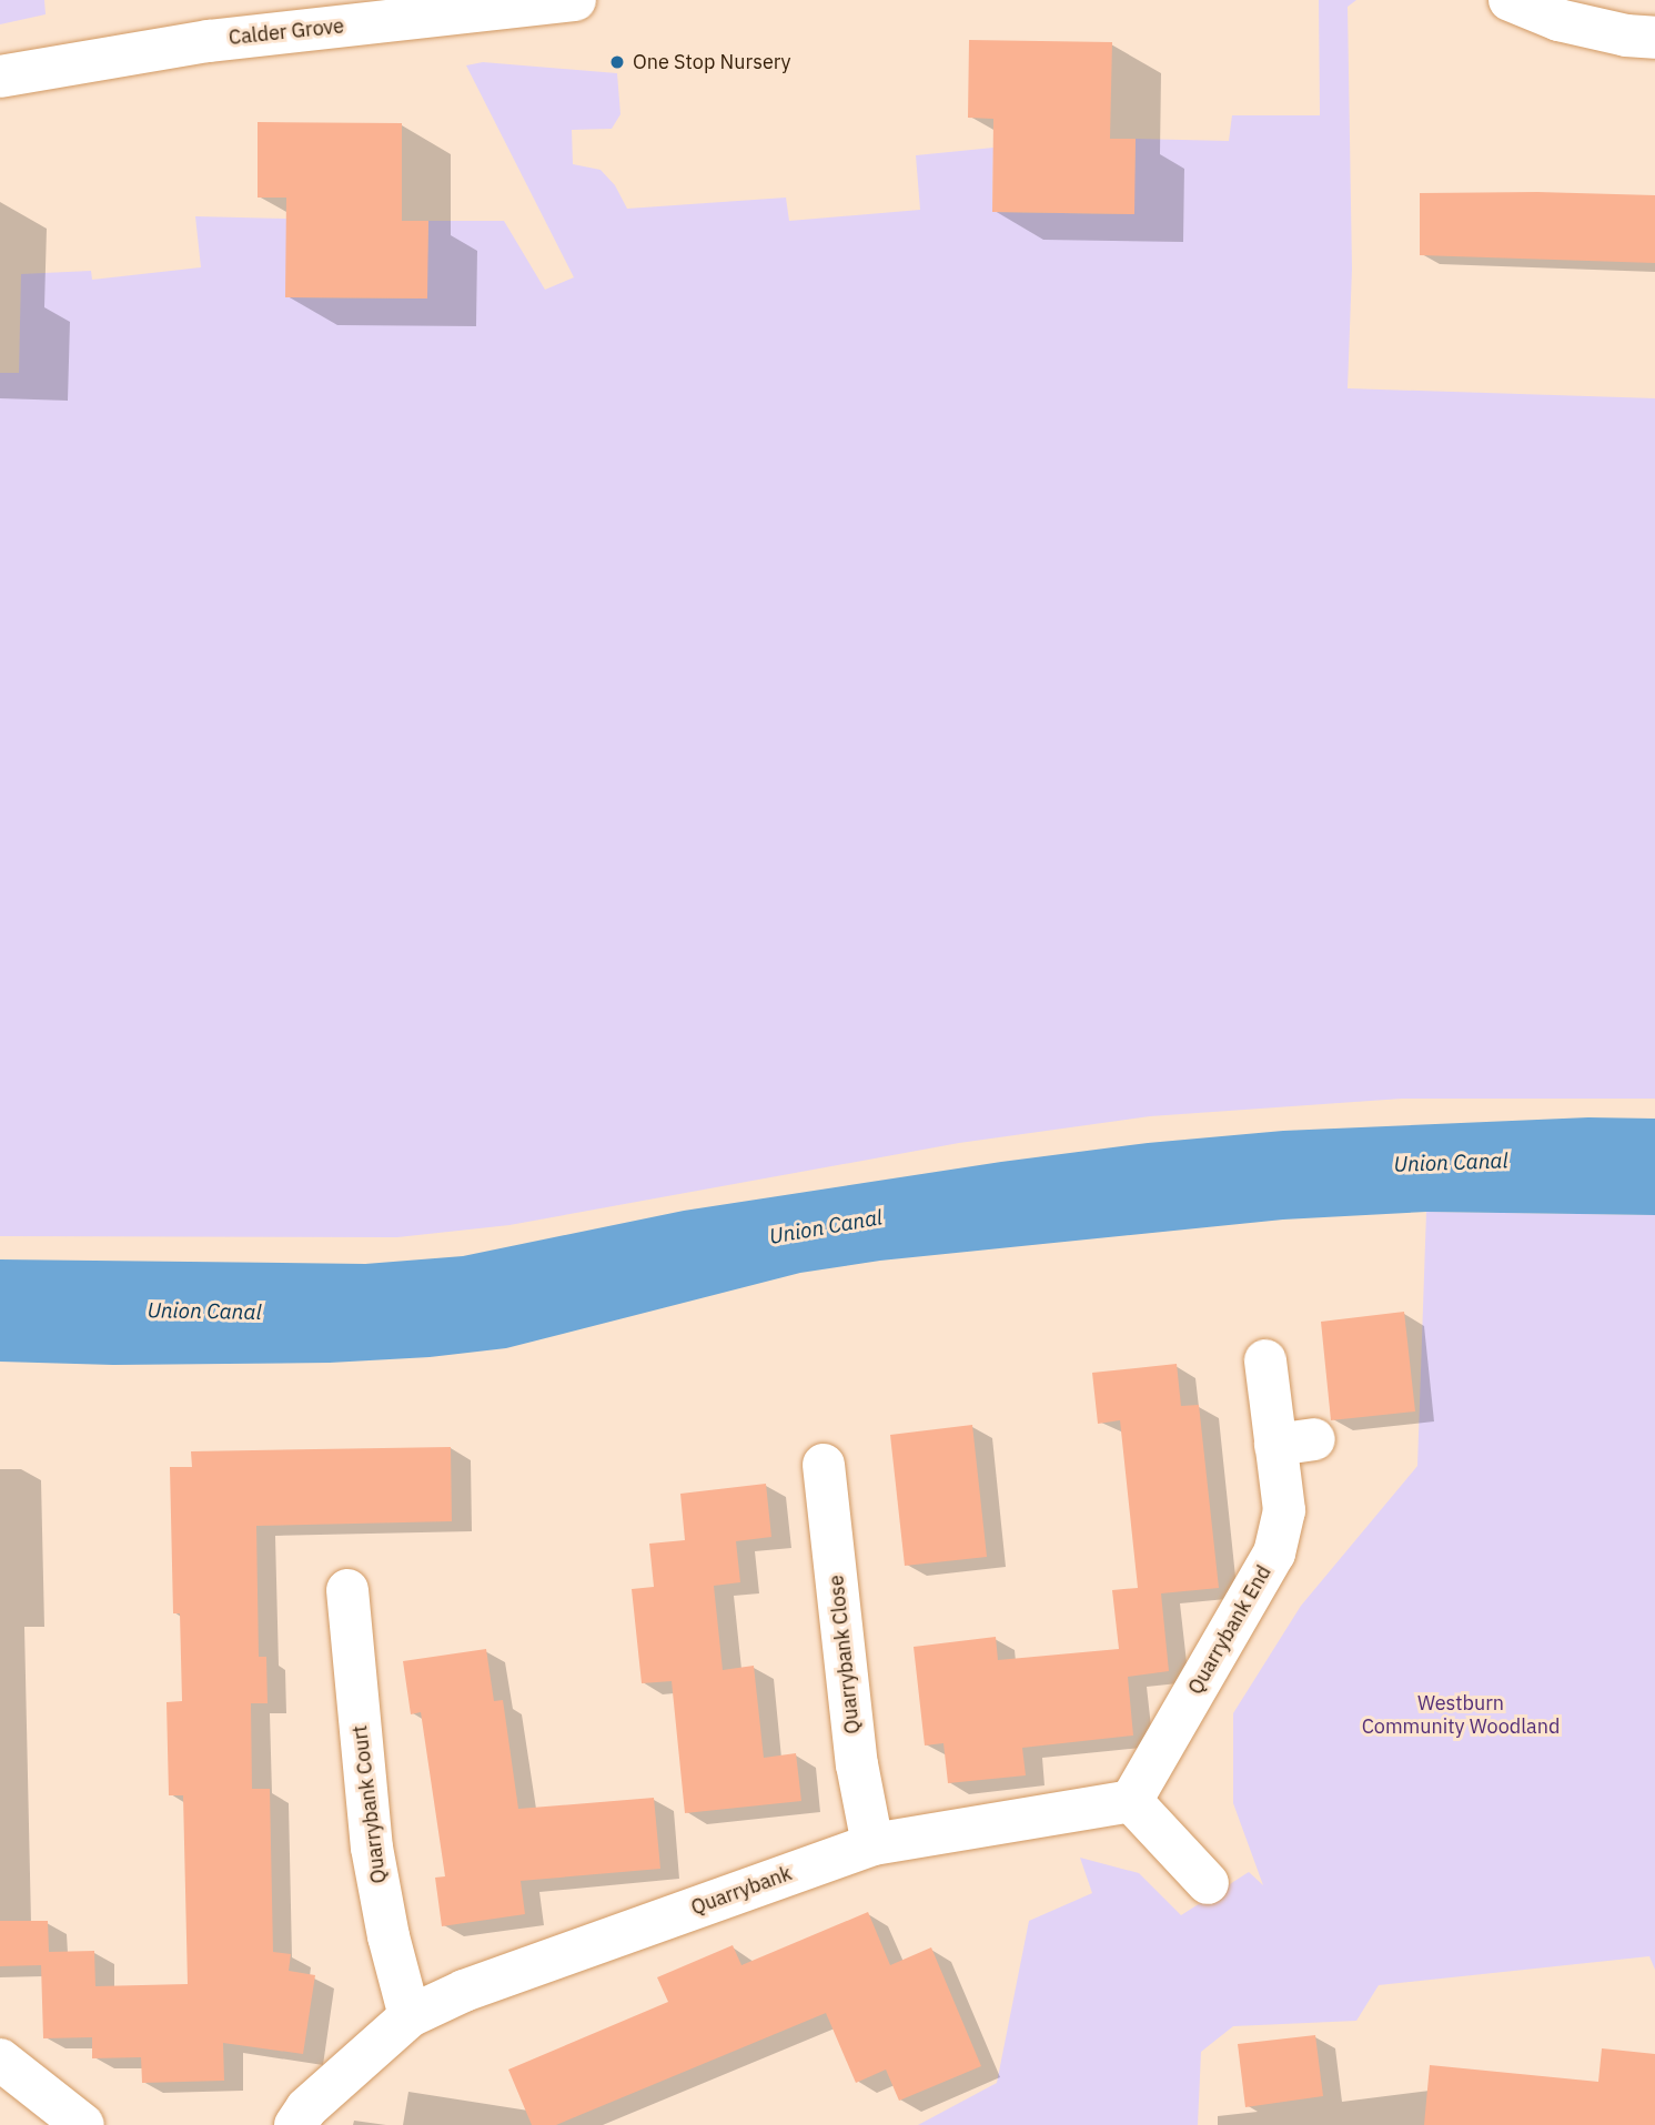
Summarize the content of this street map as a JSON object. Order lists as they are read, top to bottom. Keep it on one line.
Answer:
{"streets":{"street":["Calder Grove","Quarrybank End","Quarrybank Close","Quarrybank Court","Quarrybank"]},"crossings":[["Quarrybank End","Quarrybank"],["Quarrybank Close","Quarrybank"],["Quarrybank Court","Quarrybank"]],"water":["Union Canal"],"parks":["Westburn Community Woodland"],"places":["One Stop Nursery"]}
